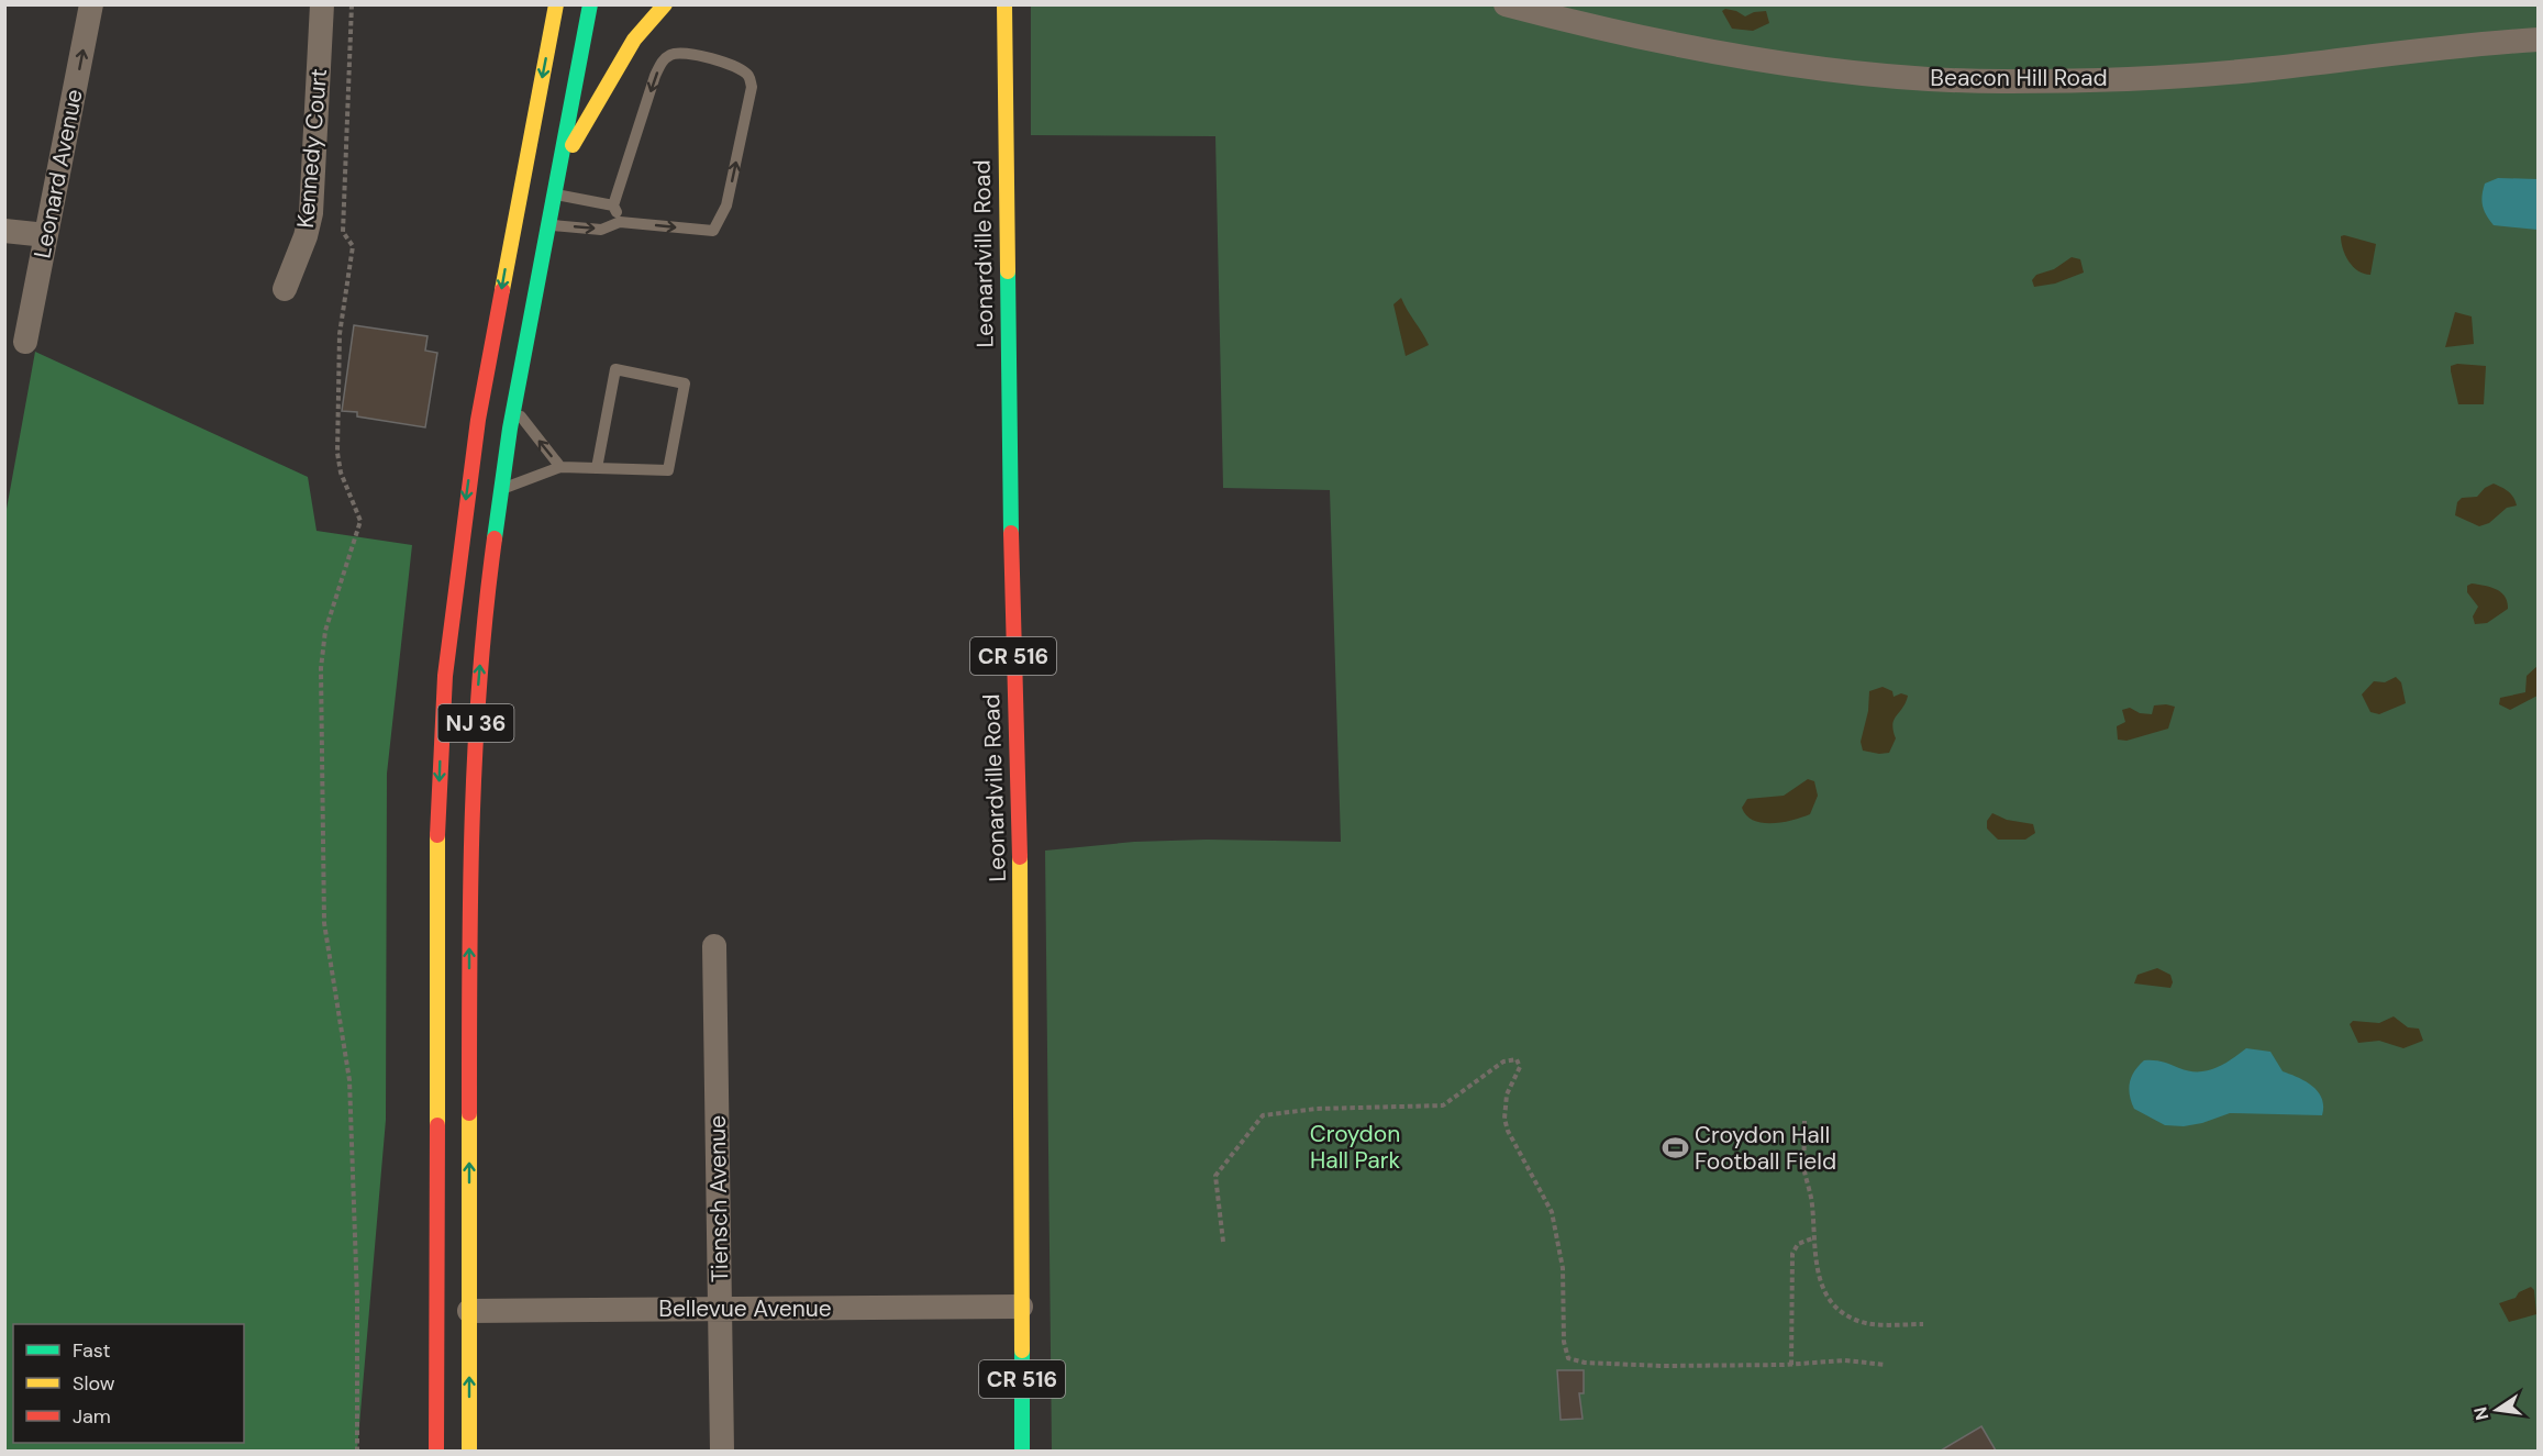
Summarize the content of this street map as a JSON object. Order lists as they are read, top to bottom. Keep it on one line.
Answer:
{"streets":{"main road":["Leonardville Road","CR 516","NJ 36"],"street":["Beacon Hill Road","Kennedy Court","Leonard Avenue","Tiensch Avenue","Bellevue Avenue"]},"crossings":[["Leonardville Road","Bellevue Avenue"],["NJ 36","Bellevue Avenue"],["Tiensch Avenue","Bellevue Avenue"]],"one_way":["Leonard Avenue"],"parks":["Croydon Hall Park"],"places":{"sports":["Croydon Hall Football Field"]},"legend":["Fast","Slow","Jam"],"north":"left"}
